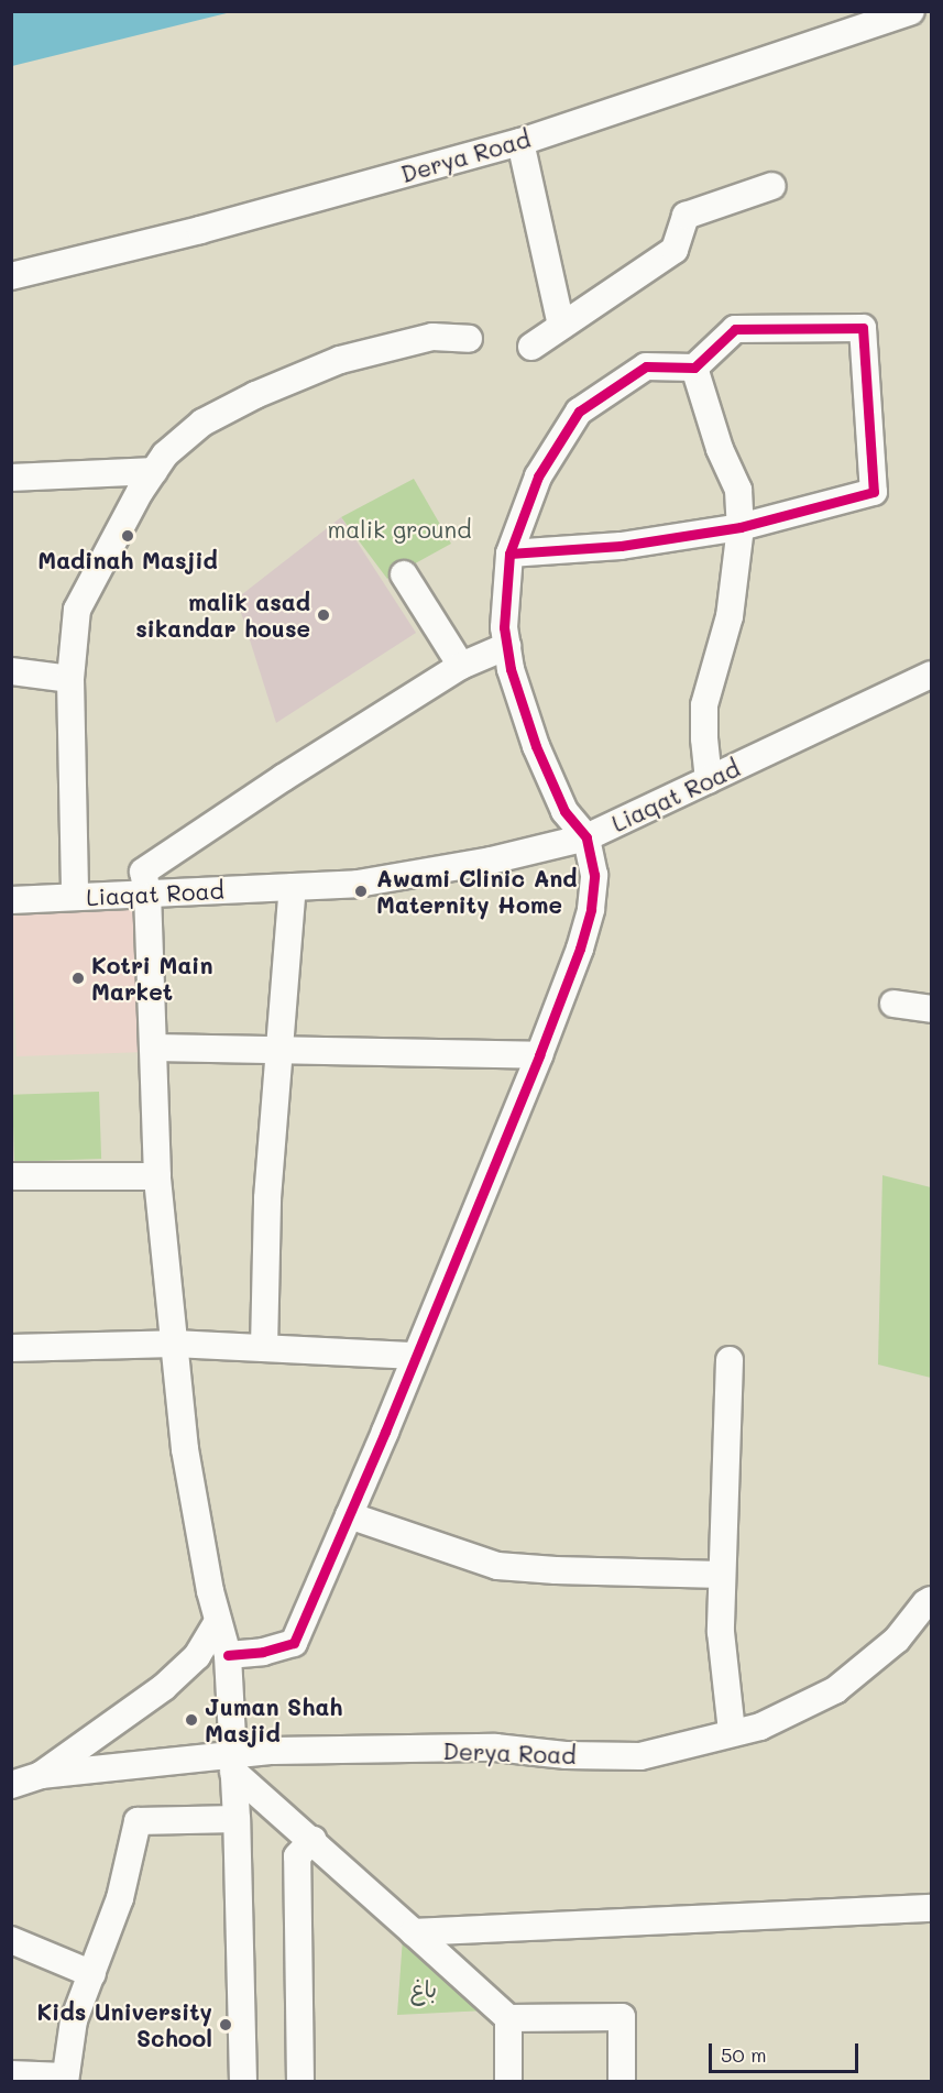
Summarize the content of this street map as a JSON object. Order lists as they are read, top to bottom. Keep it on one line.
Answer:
{"streets":{"street":["Derya Road","Liaqat Road"]},"parks":["malik ground","باغ"],"places":["Madinah Masjid","malik asad sikandar house","Awami Clinic And Maternity Home","Kotri Main Market","Juman Shah Masjid","Kids University School"],"scale_bar":"50 m"}
